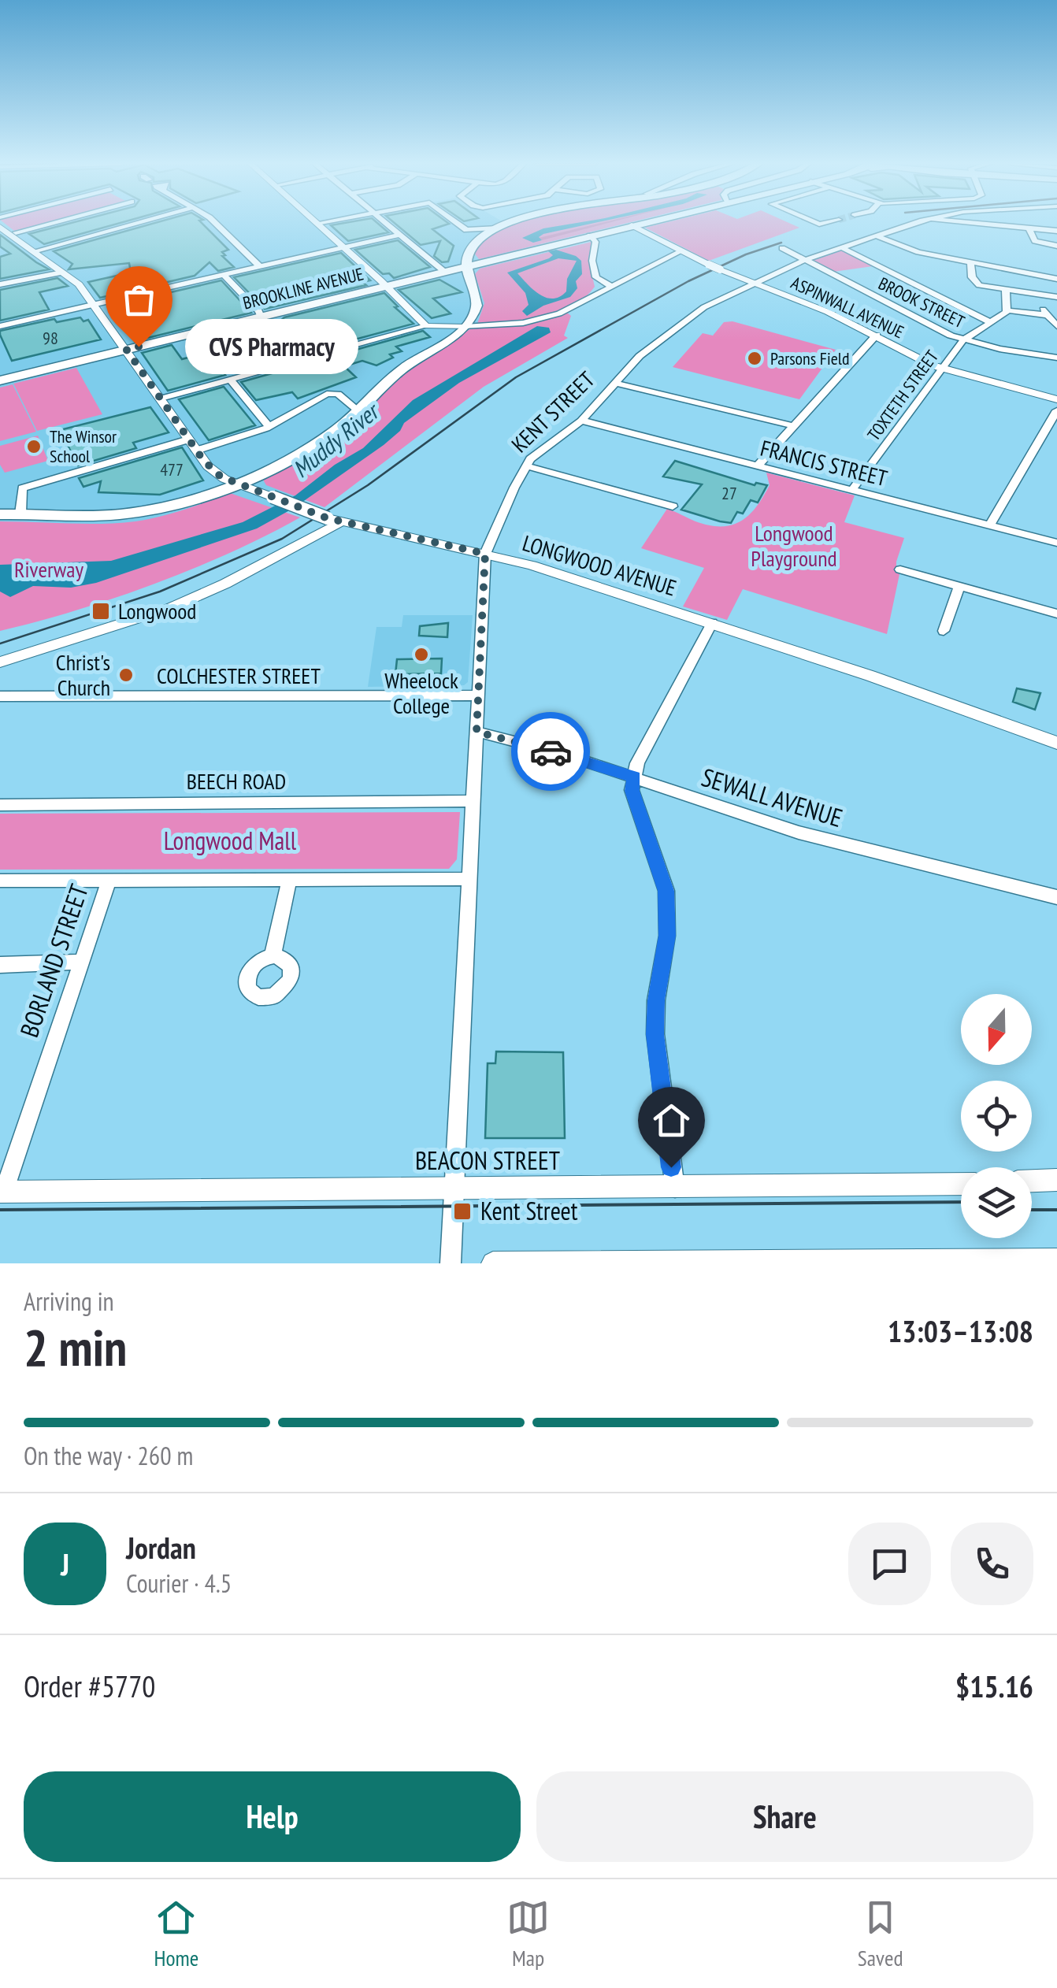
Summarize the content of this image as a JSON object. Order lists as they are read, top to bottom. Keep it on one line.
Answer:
{"streets":{"highway":["BROOKLINE AVENUE"],"main road":["ASPINWALL AVENUE","LONGWOOD AVENUE","BEACON STREET"],"street":["BROOK STREET","TOXTETH STREET","KENT STREET","FRANCIS STREET","COLCHESTER STREET","BEECH ROAD","SEWALL AVENUE","BORLAND STREET"]},"crossings":[["BROOKLINE AVENUE","ASPINWALL AVENUE"],["BROOKLINE AVENUE","LONGWOOD AVENUE"],["BROOK STREET","TOXTETH STREET"],["BROOK STREET","KENT STREET"],["ASPINWALL AVENUE","TOXTETH STREET"],["ASPINWALL AVENUE","KENT STREET"],["TOXTETH STREET","FRANCIS STREET"],["KENT STREET","FRANCIS STREET"],["KENT STREET","LONGWOOD AVENUE"],["KENT STREET","COLCHESTER STREET"],["KENT STREET","BEECH ROAD"],["KENT STREET","SEWALL AVENUE"],["KENT STREET","BEACON STREET"],["BORLAND STREET","BEACON STREET"]],"water":["Muddy River"],"parks":["Longwood Playground","Riverway","Longwood Mall"],"places":{"other":["CVS Pharmacy","Parsons Field","The Winsor School","Wheelock College","Christ's Church"],"transit":["Longwood","Kent Street"]},"house_numbers":["98","477","27"],"north":"bottom","page":{"bubble":"CVS Pharmacy","heading":["2 min","Arriving in","13:03–13:08"],"panel":["Jordan","Courier · 4.5","Order #5770","$15.16"],"bar":"On the way · 260 m","round":"J","buttons":["Help","Share"],"tabs":["Home","Map","Saved"]}}
